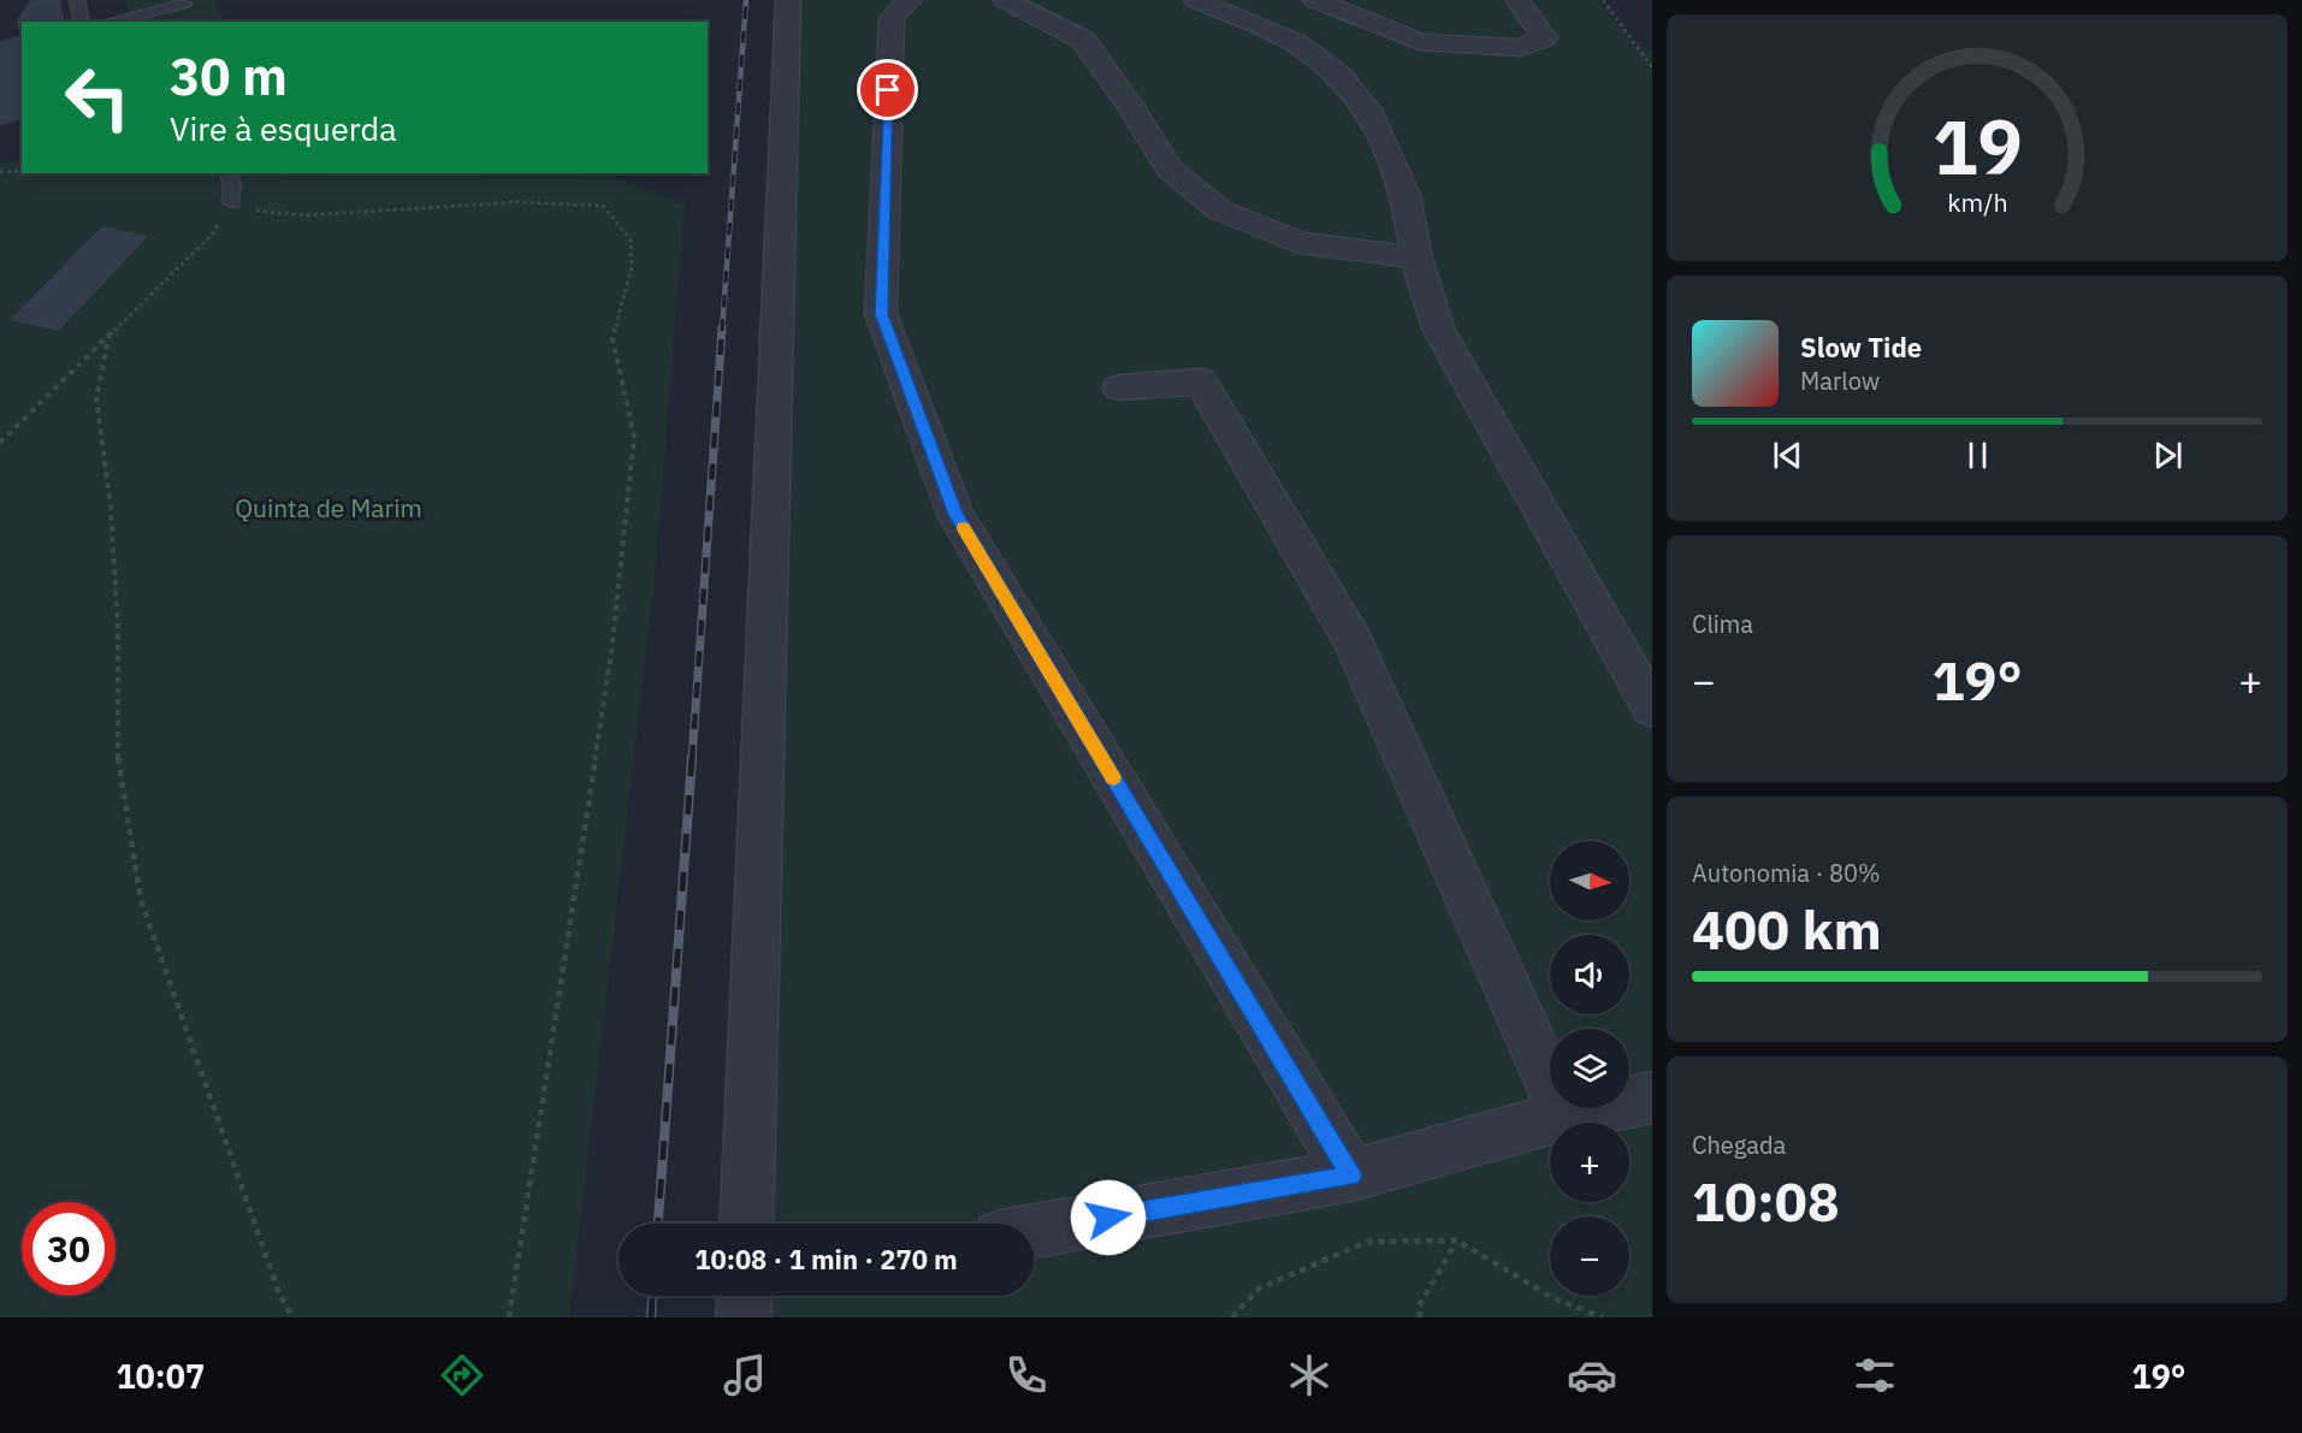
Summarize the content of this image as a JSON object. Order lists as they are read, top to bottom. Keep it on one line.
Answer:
{"parks":["Quinta de Marim"],"north":"right","page":{"turn":["30 m","Vire à esquerda"],"song":["Slow Tide","Marlow"],"tile":["Clima",["Autonomia · 80%","400 km"],["Chegada","10:08"]],"heat":["−","19°","+"],"map_buttons":["+","−"],"limit":"30","trip":"10:08 · 1 min · 270 m","tabs":["10:07","19°"],"gauge":["19","km/h"]}}
